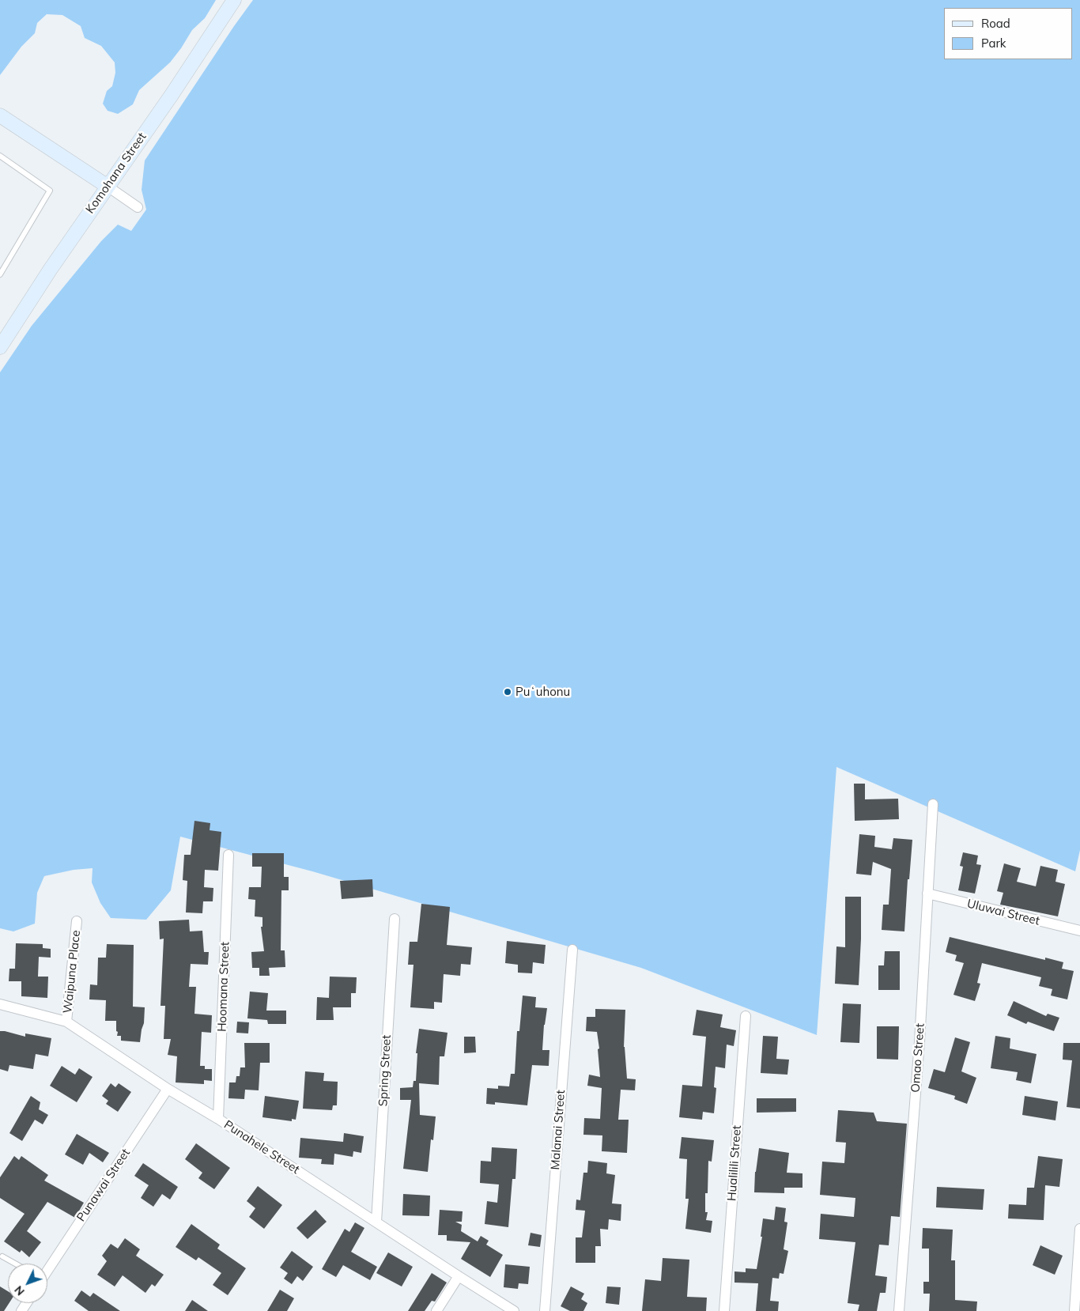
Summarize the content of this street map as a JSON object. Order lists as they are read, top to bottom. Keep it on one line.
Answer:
{"streets":{"main road":["Komohana Street"],"street":["Uluwai Street","Waipuna Place","Hoomana Street","Omao Street","Spring Street","Malanai Street","Punahele Street","Hualilili Street","Punawai Street"]},"crossings":[["Uluwai Street","Omao Street"],["Waipuna Place","Punahele Street"],["Hoomana Street","Punahele Street"],["Spring Street","Punahele Street"],["Punahele Street","Punawai Street"]],"places":["Puʻuhonu"],"legend":["Road","Park"],"north":"bottom left"}
